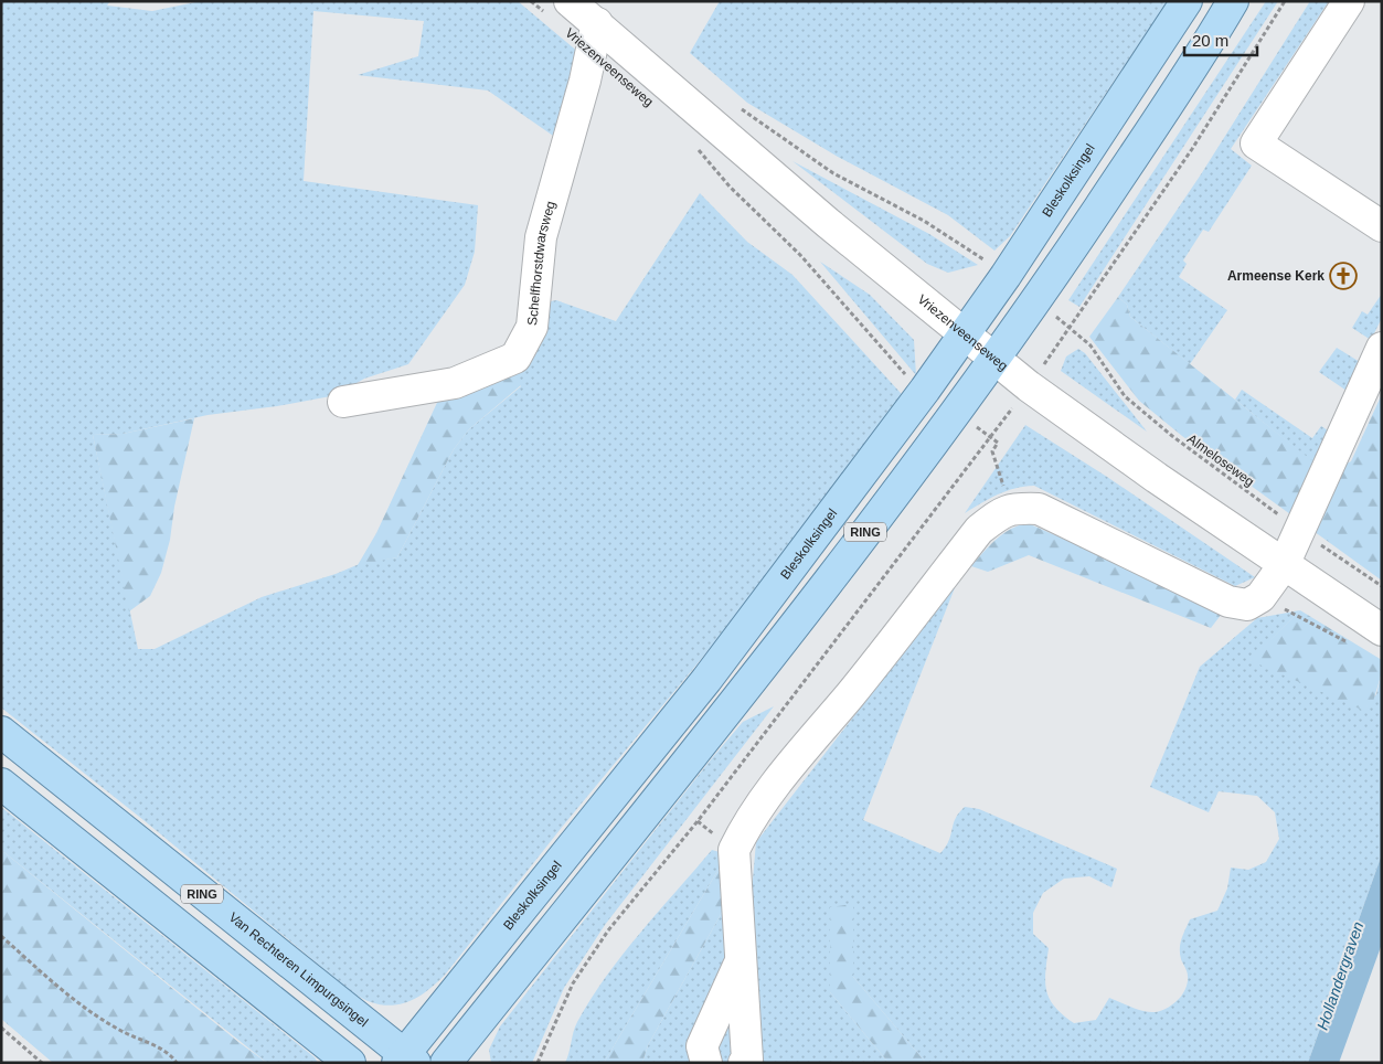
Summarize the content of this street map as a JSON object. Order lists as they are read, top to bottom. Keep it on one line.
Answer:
{"streets":{"main road":["Bleskolksingel","RING","Van Rechteren Limpurgsingel"],"street":["Vriezenveenseweg","Schelfhorstdwarsweg"],"path":["Almeloseweg"]},"crossings":[["Vriezenveenseweg","Bleskolksingel"],["Vriezenveenseweg","Schelfhorstdwarsweg"],["Vriezenveenseweg","RING"],["Bleskolksingel","Van Rechteren Limpurgsingel"]],"water":["Hollandergraven"],"places":{"church":["Armeense Kerk"]},"scale_bar":"20 m"}
